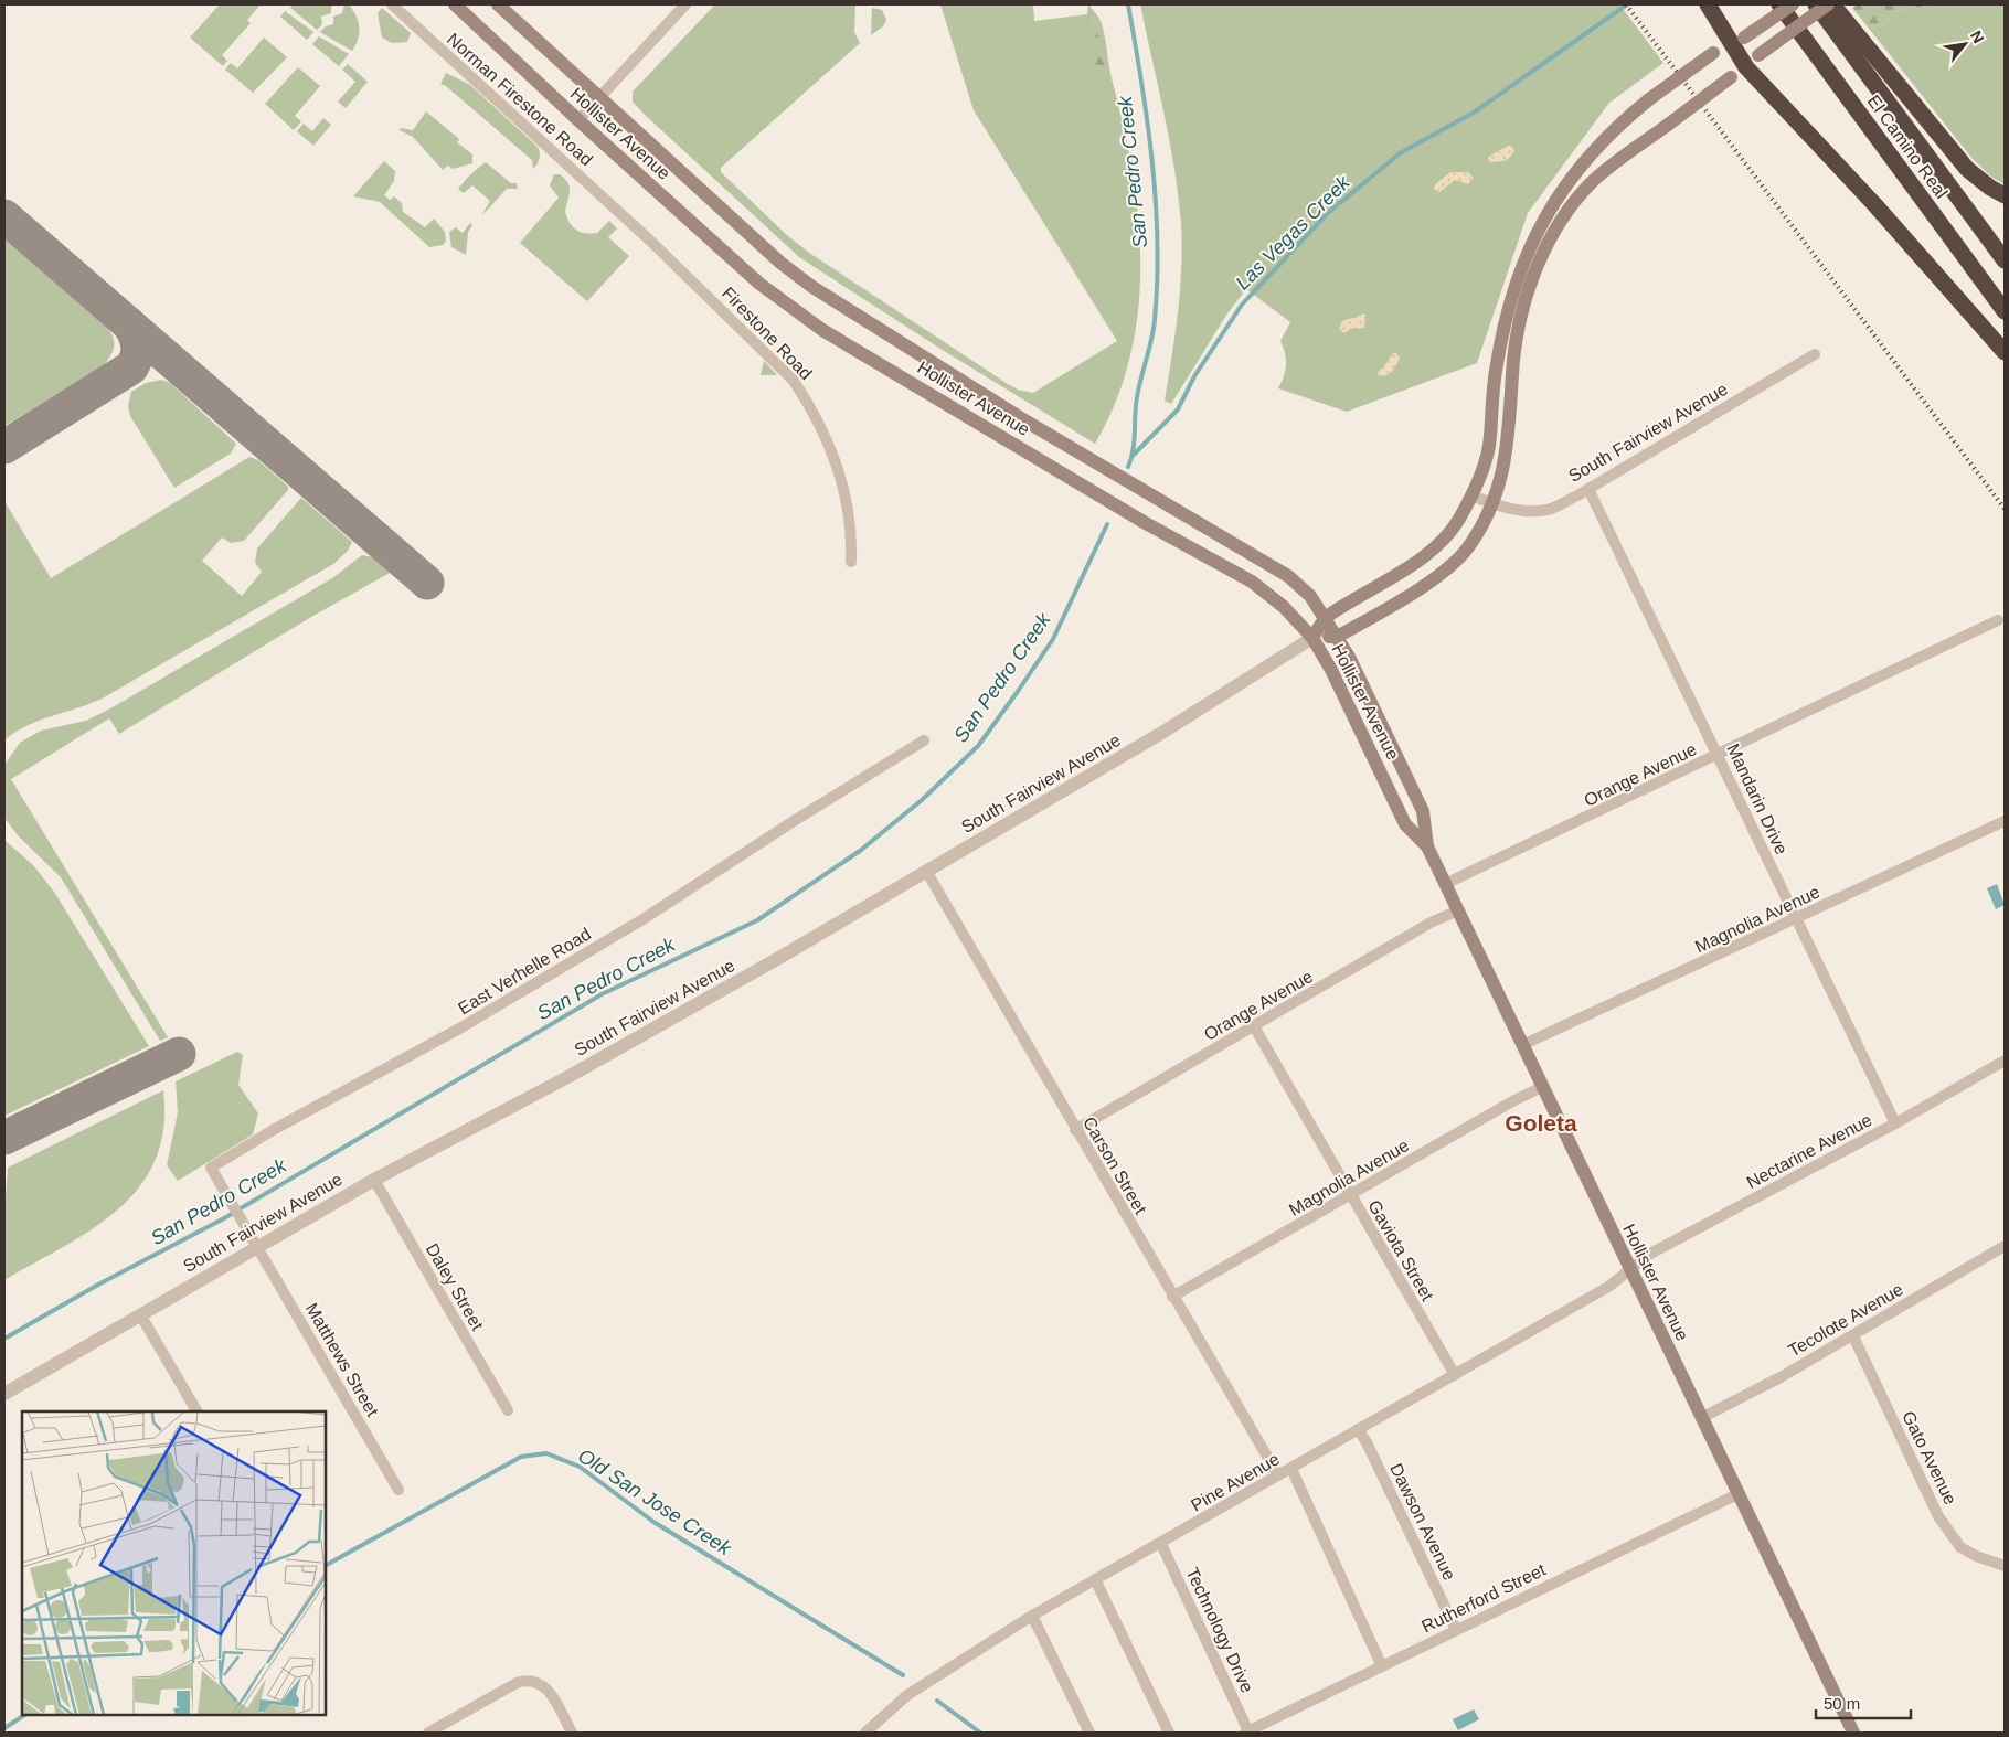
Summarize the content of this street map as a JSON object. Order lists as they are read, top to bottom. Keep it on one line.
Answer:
{"streets":{"highway":["El Camino Real"],"main road":["Hollister Avenue","South Fairview Avenue"],"street":["Norman Firestone Road","Firestone Road","Orange Avenue","Mandarin Drive","Magnolia Avenue","East Verhelle Road","Nectarine Avenue","Carson Street","Gaviota Street","Daley Street","Tecolote Avenue","Matthews Street","Gato Avenue","Pine Avenue","Dawson Avenue","Rutherford Street","Technology Drive"]},"crossings":[["Norman Firestone Road","Firestone Road"],["Hollister Avenue","South Fairview Avenue"],["Hollister Avenue","Orange Avenue"],["Hollister Avenue","Magnolia Avenue"],["Hollister Avenue","Nectarine Avenue"],["Hollister Avenue","Tecolote Avenue"],["Hollister Avenue","Pine Avenue"],["Hollister Avenue","Rutherford Street"],["South Fairview Avenue","Mandarin Drive"],["South Fairview Avenue","East Verhelle Road"],["South Fairview Avenue","Carson Street"],["South Fairview Avenue","Daley Street"],["South Fairview Avenue","Matthews Street"],["Orange Avenue","Mandarin Drive"],["Orange Avenue","Carson Street"],["Orange Avenue","Gaviota Street"],["Mandarin Drive","Magnolia Avenue"],["Mandarin Drive","Nectarine Avenue"],["Magnolia Avenue","Carson Street"],["Magnolia Avenue","Gaviota Street"],["East Verhelle Road","Matthews Street"],["Nectarine Avenue","Pine Avenue"],["Carson Street","Pine Avenue"],["Gaviota Street","Pine Avenue"],["Tecolote Avenue","Gato Avenue"],["Pine Avenue","Dawson Avenue"],["Pine Avenue","Technology Drive"],["Dawson Avenue","Rutherford Street"],["Rutherford Street","Technology Drive"]],"districts":["Goleta"],"water":["San Pedro Creek","Las Vegas Creek","Old San Jose Creek"],"scale_bar":"50 m","north":"top right"}
